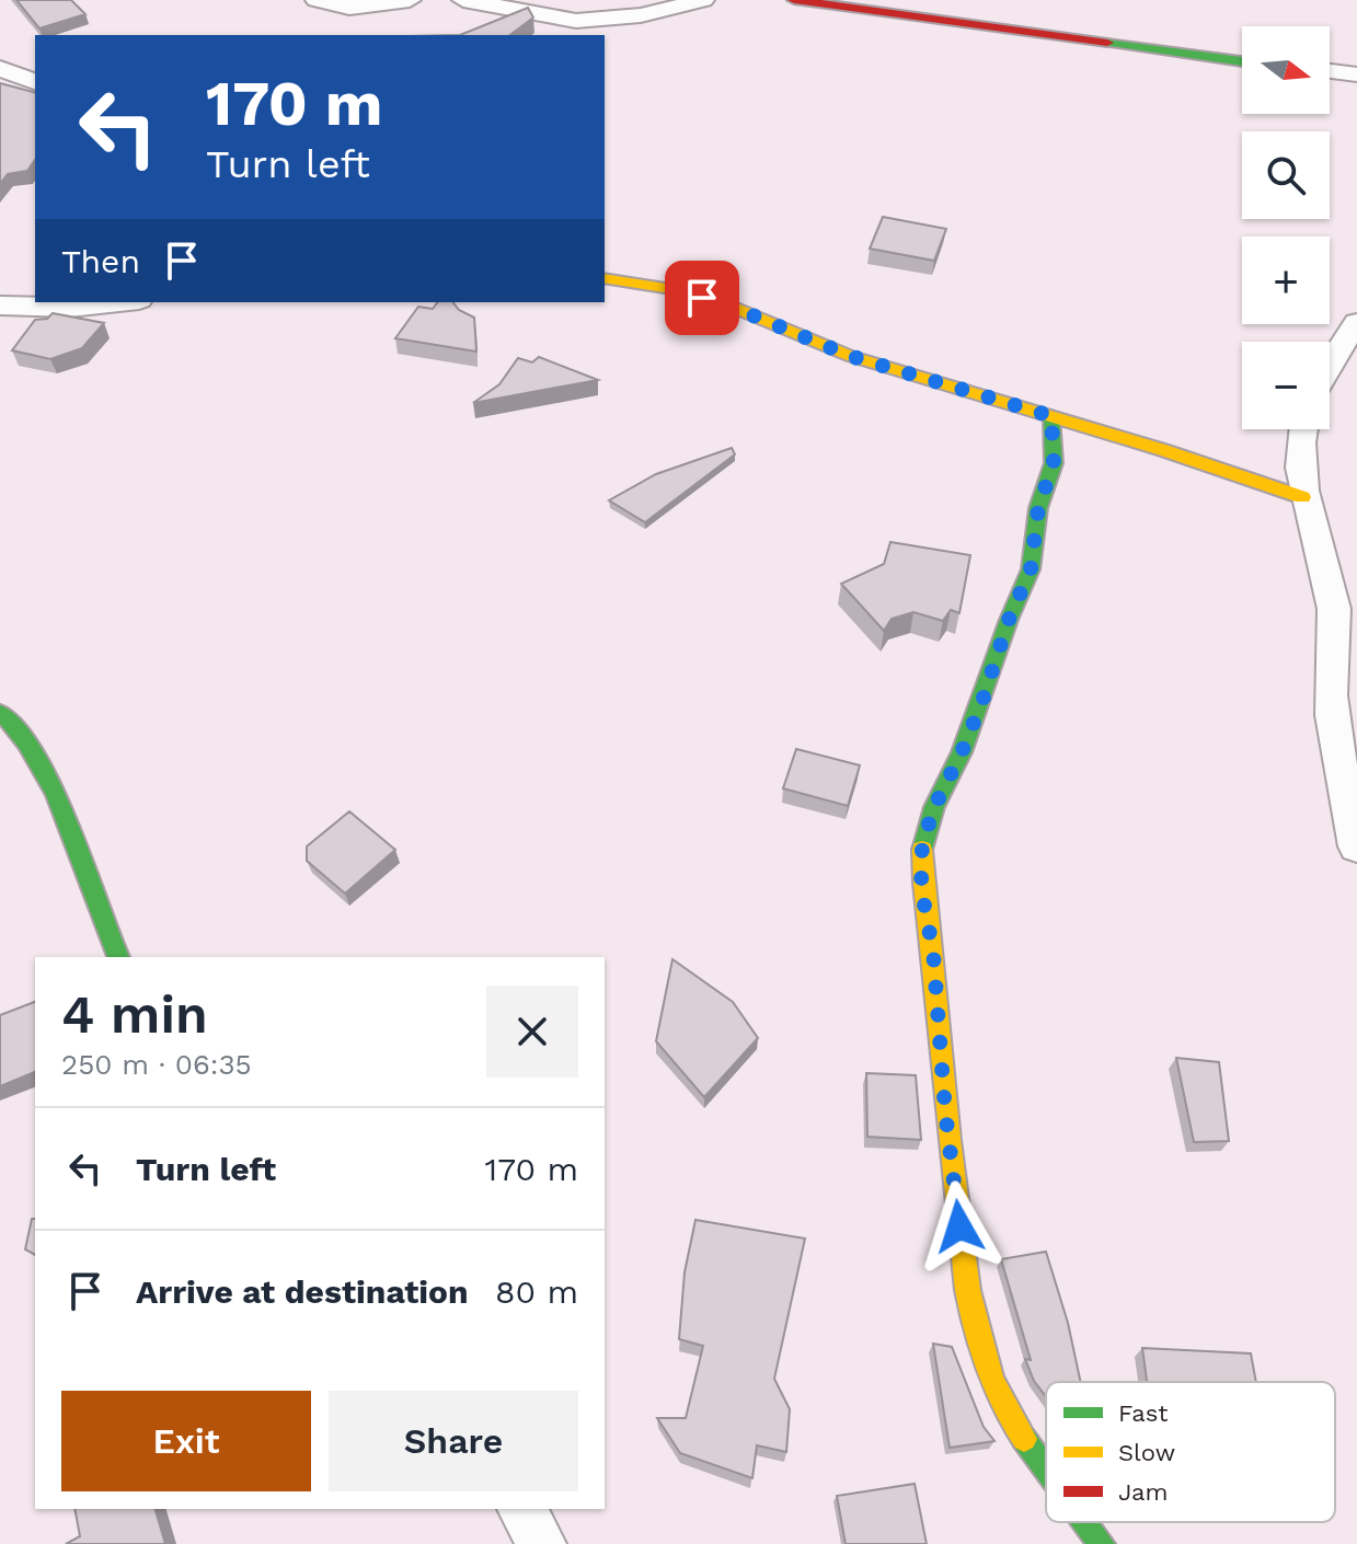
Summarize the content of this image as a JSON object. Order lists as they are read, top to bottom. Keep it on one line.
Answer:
{"legend":["Fast","Slow","Jam"],"north":"right","page":{"map_buttons":["+","−"],"turn":["170 m","Turn left"],"then":"Then","heading":["4 min","250 m · 06:35"],"list":[{"name":"Turn left","value":"170 m"},{"name":"Arrive at destination","value":"80 m"}],"buttons":["Exit","Share"]}}
